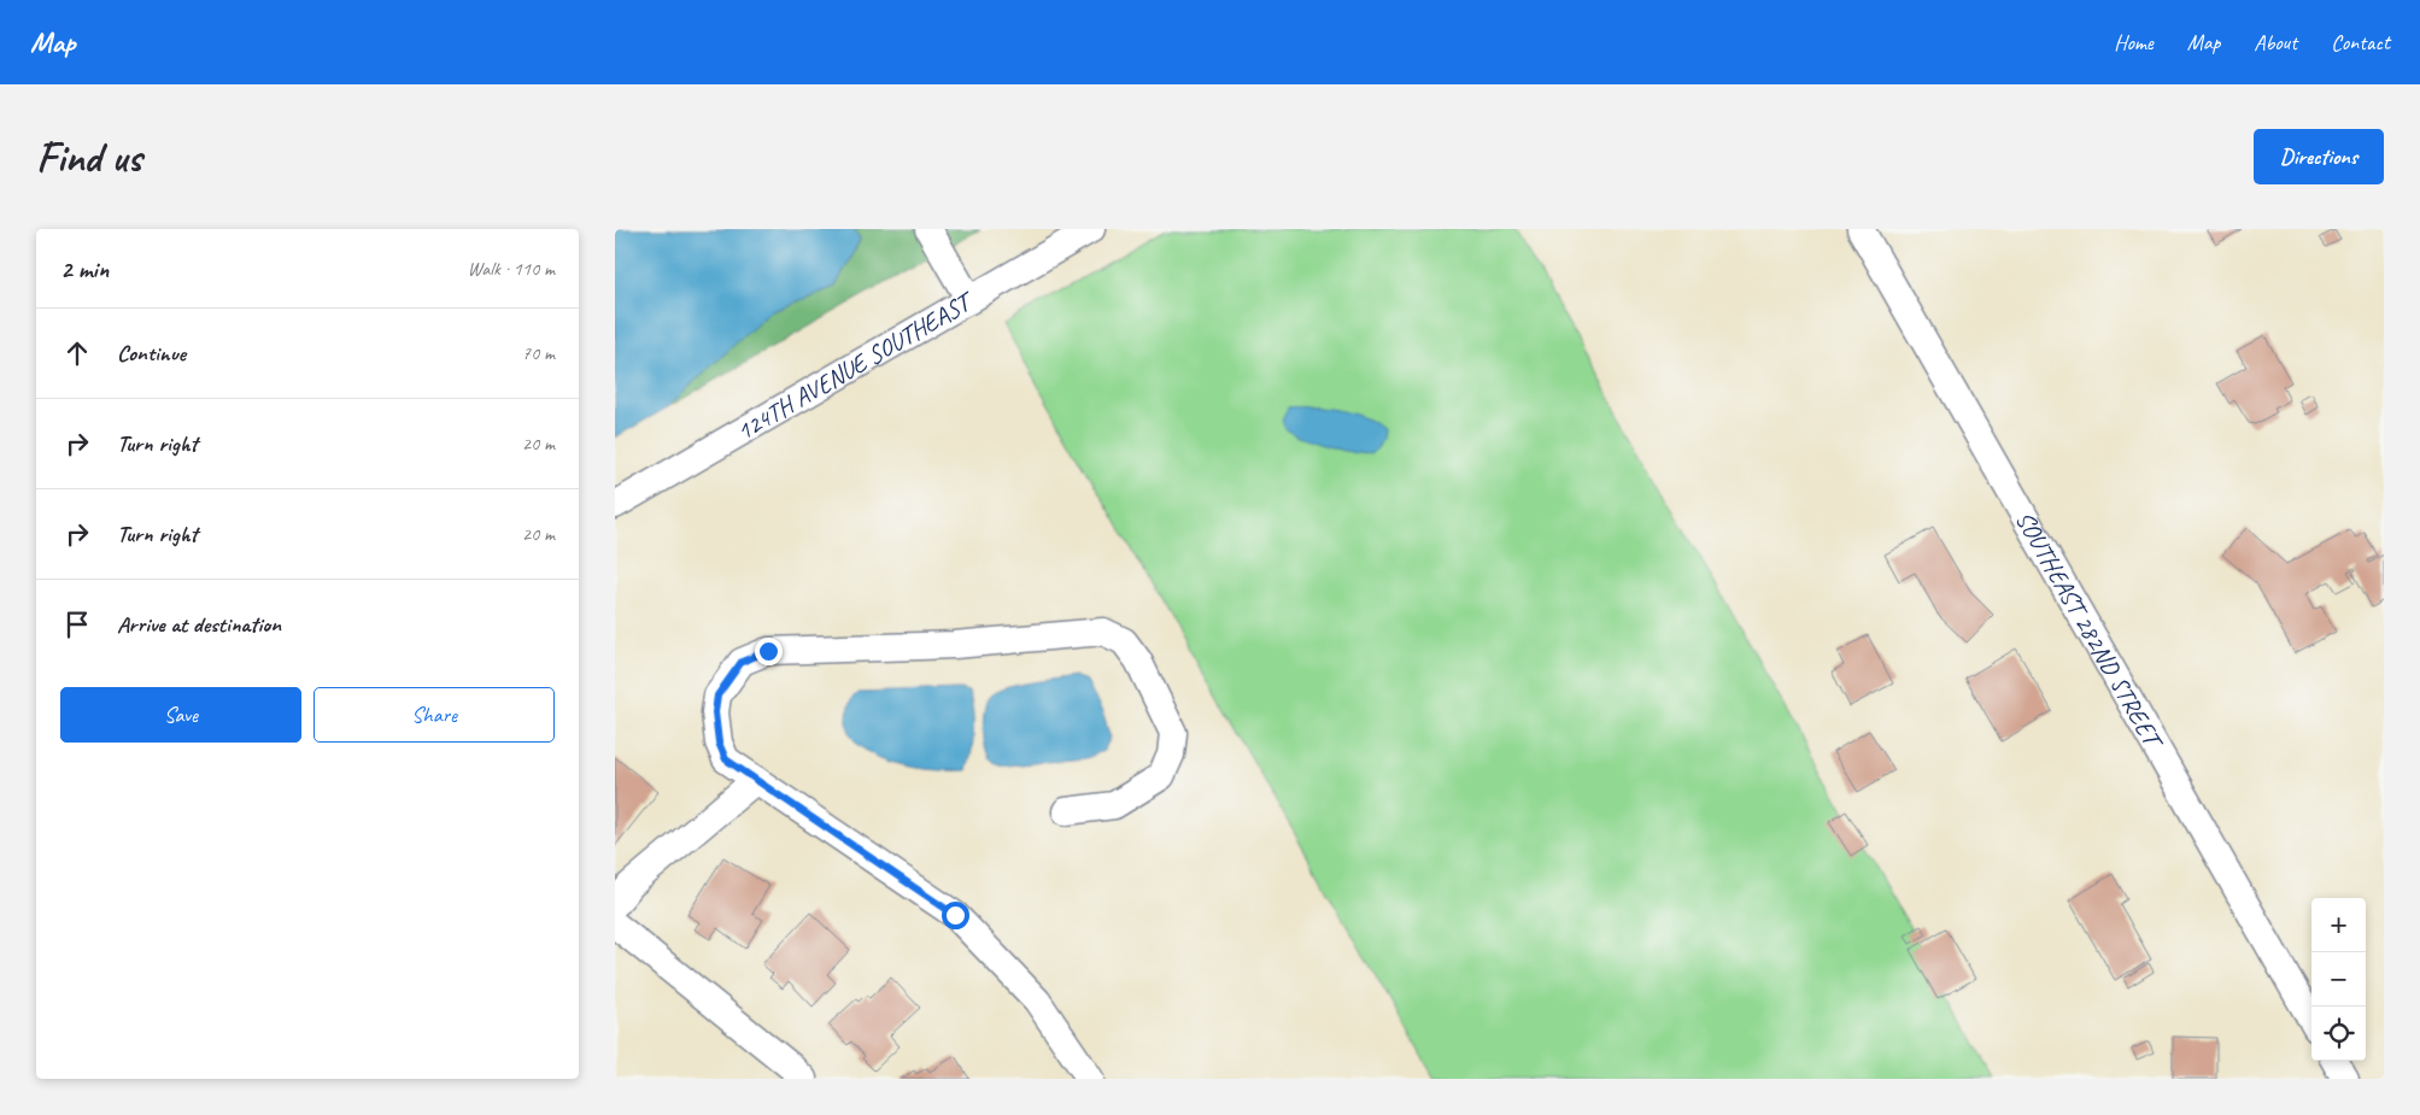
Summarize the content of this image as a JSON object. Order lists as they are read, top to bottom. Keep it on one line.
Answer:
{"streets":{"street":["124TH AVENUE SOUTHEAST","SOUTHEAST 282ND STREET"]},"page":{"header":"Map","nav":["Home","Map","About","Contact"],"buttons":["Directions",["Save","Share"]],"title":"Find us","heading":["2 min","Walk · 110 m"],"list":[["Continue","70 m"],["Turn right","20 m"],["Turn right","20 m"],"Arrive at destination"],"map_buttons":["+","−"]}}
